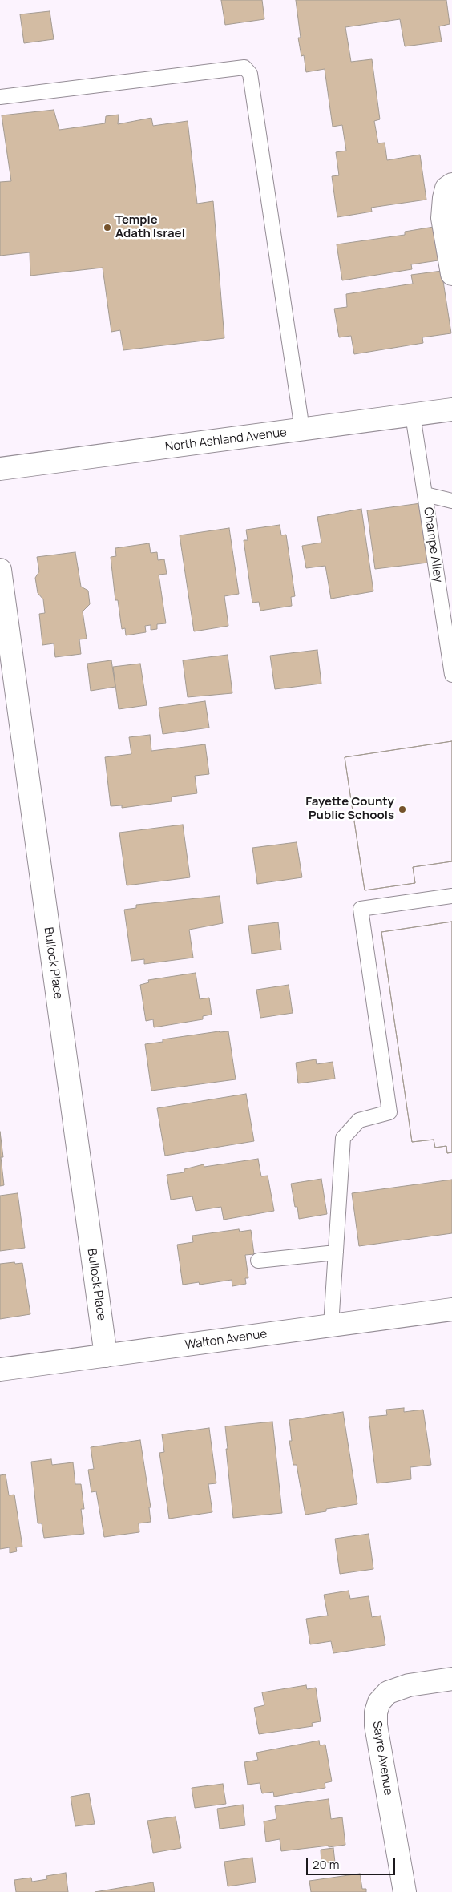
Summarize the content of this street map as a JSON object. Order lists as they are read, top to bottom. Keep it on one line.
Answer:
{"streets":{"street":["North Ashland Avenue","Bullock Place","Walton Avenue","Sayre Avenue"],"lane":["Champe Alley"]},"crossings":[["North Ashland Avenue","Champe Alley"],["Bullock Place","Walton Avenue"]],"places":["Temple Adath Israel","Fayette County Public Schools"],"scale_bar":"20 m"}
